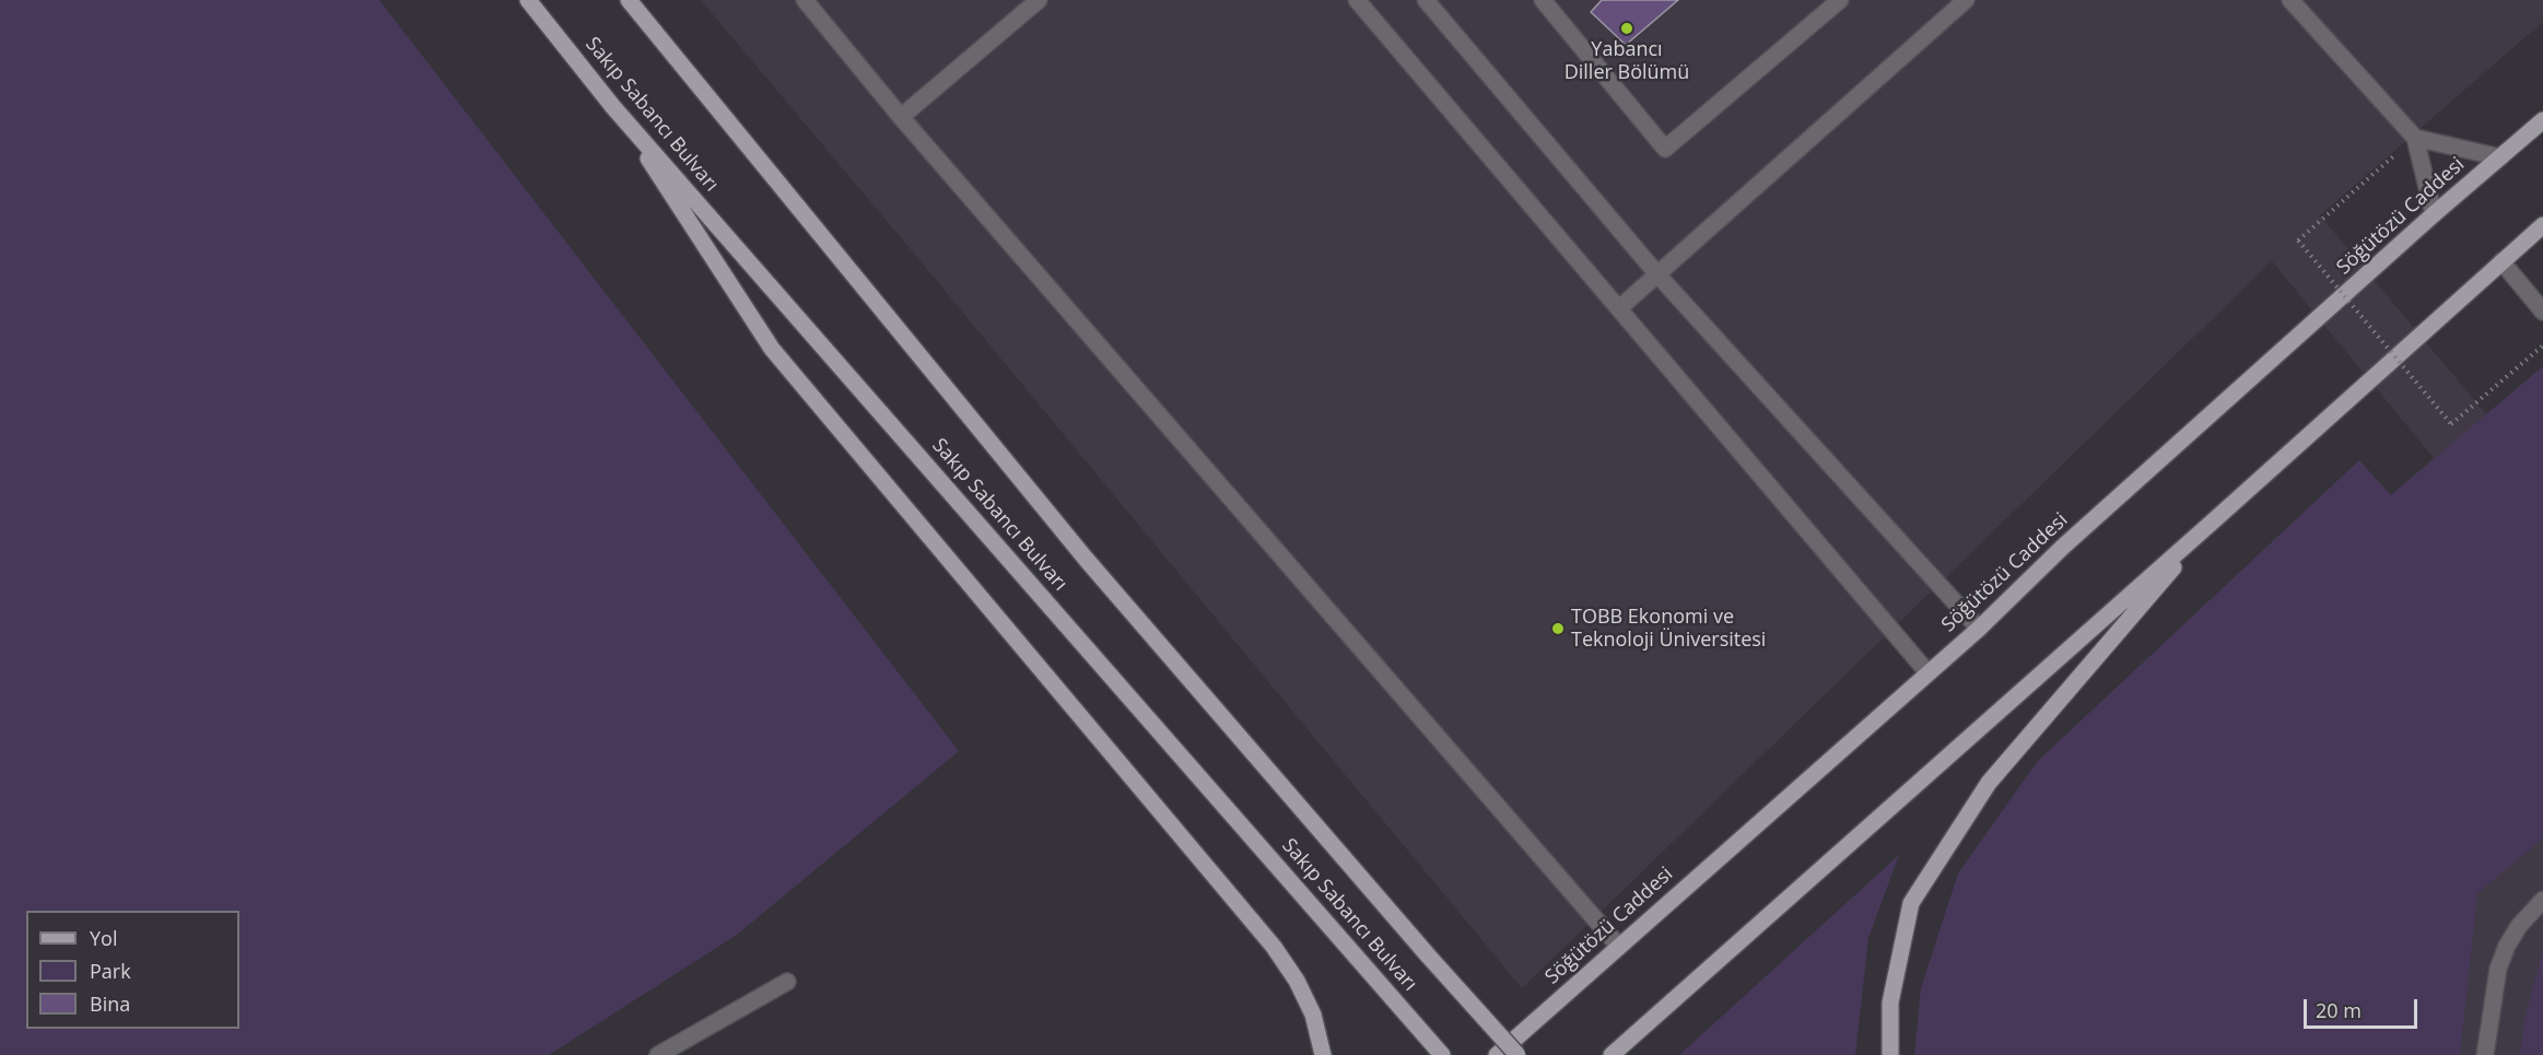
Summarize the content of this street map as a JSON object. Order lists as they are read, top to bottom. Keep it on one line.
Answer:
{"streets":{"main road":["Sakıp Sabancı Bulvarı","Söğütözü Caddesi"]},"places":["Yabancı Diller Bölümü","TOBB Ekonomi ve Teknoloji Üniversitesi"],"legend":["Yol","Park","Bina"],"scale_bar":"20 m"}
